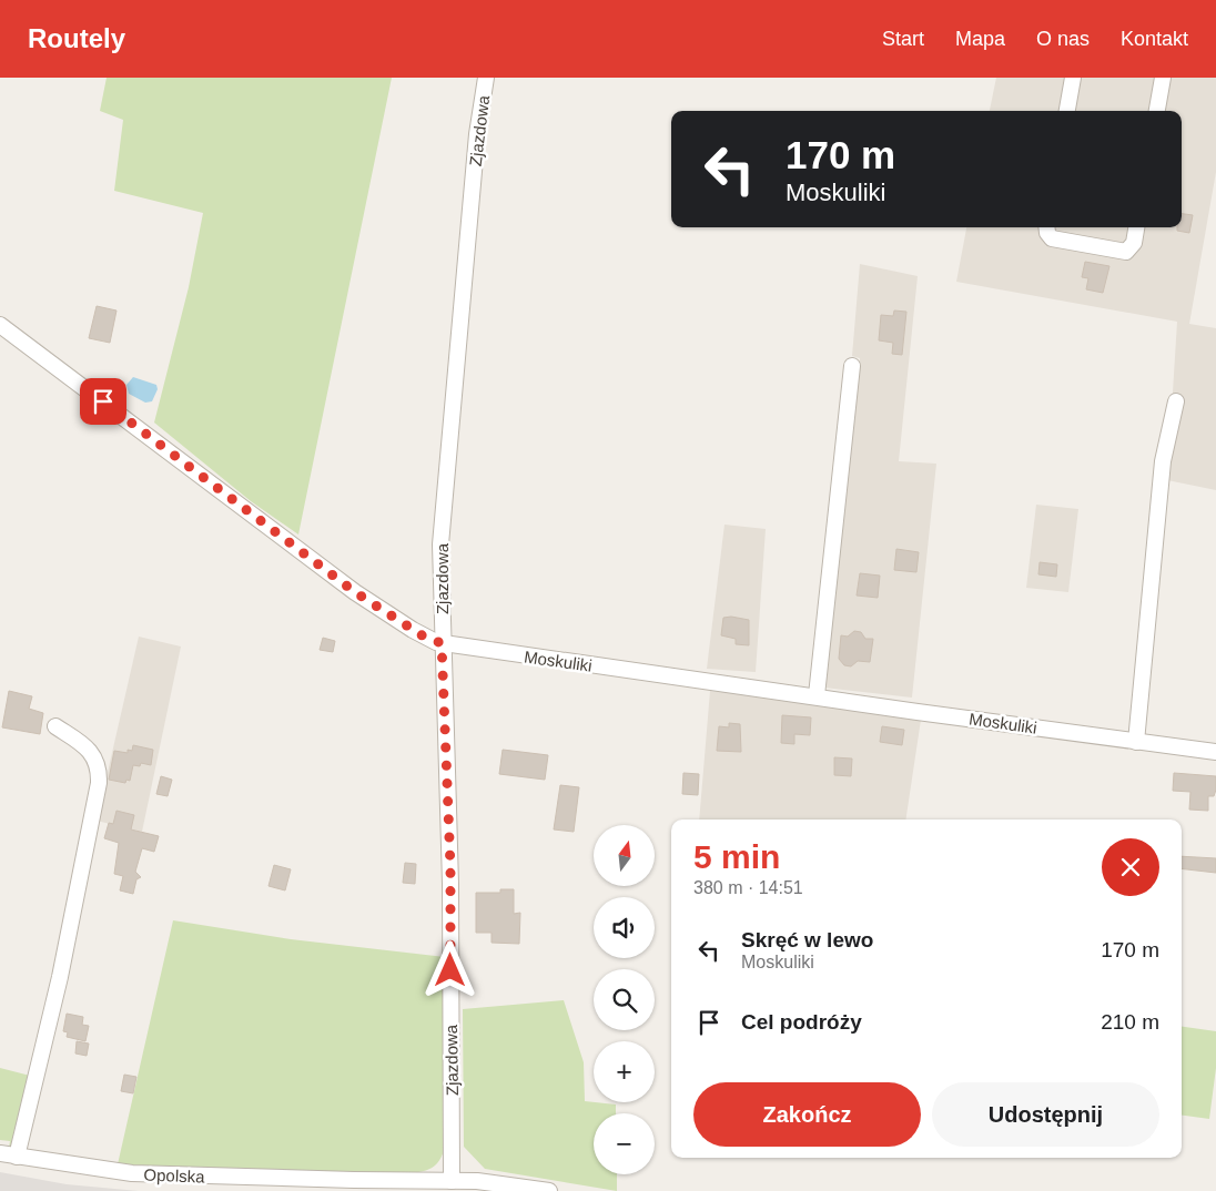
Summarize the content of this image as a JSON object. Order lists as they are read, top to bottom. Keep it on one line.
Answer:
{"streets":{"street":["Zjazdowa","Moskuliki","Opolska"]},"crossings":[["Zjazdowa","Moskuliki"],["Zjazdowa","Opolska"]],"north":"top","page":{"header":"Routely","nav":["Start","Mapa","O nas","Kontakt"],"turn":["170 m","Moskuliki"],"heading":["5 min","380 m · 14:51"],"map_buttons":["+","−"],"list":[{"name":"Skręć w lewo","note":"Moskuliki","value":"170 m"},{"name":"Cel podróży","value":"210 m"}],"buttons":["Zakończ","Udostępnij"]}}
